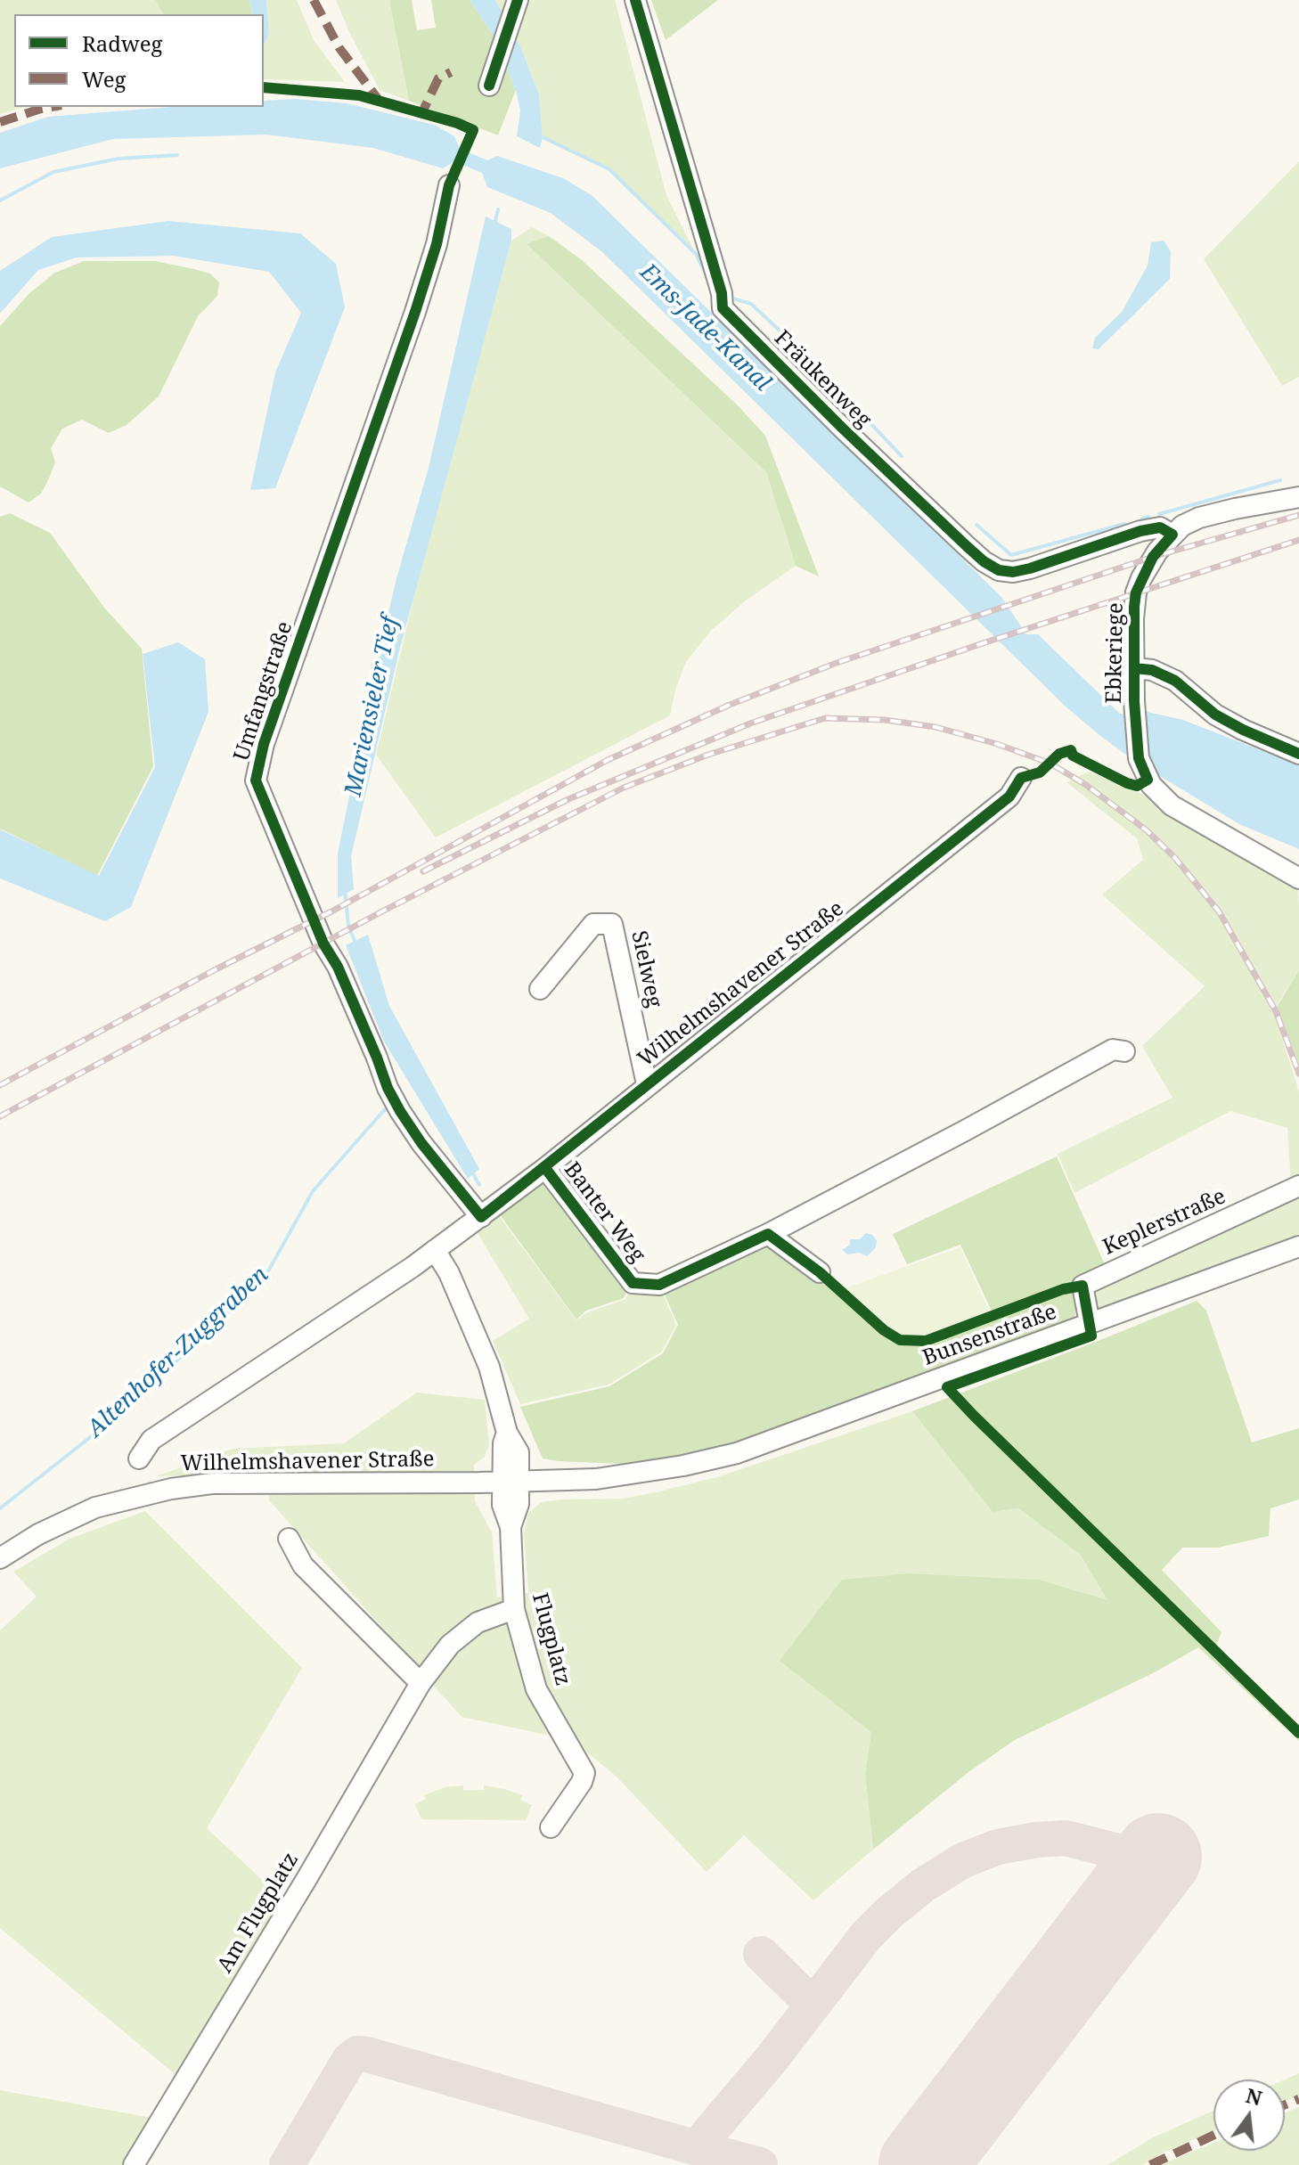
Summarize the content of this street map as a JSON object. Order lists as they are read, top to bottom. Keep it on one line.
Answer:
{"streets":{"street":["Fräukenweg","Ebkeriege","Umfangstraße","Sielweg","Wilhelmshavener Straße","Banter Weg","Keplerstraße","Bunsenstraße","Flugplatz","Am Flugplatz"]},"crossings":[["Fräukenweg","Ebkeriege"],["Umfangstraße","Wilhelmshavener Straße"],["Sielweg","Wilhelmshavener Straße"],["Wilhelmshavener Straße","Banter Weg"],["Wilhelmshavener Straße","Bunsenstraße"],["Wilhelmshavener Straße","Flugplatz"],["Keplerstraße","Bunsenstraße"],["Flugplatz","Am Flugplatz"]],"water":["Ems-Jade-Kanal","Mariensieler Tief","Altenhofer-Zuggraben"],"legend":["Radweg","Weg"],"north":"top"}
